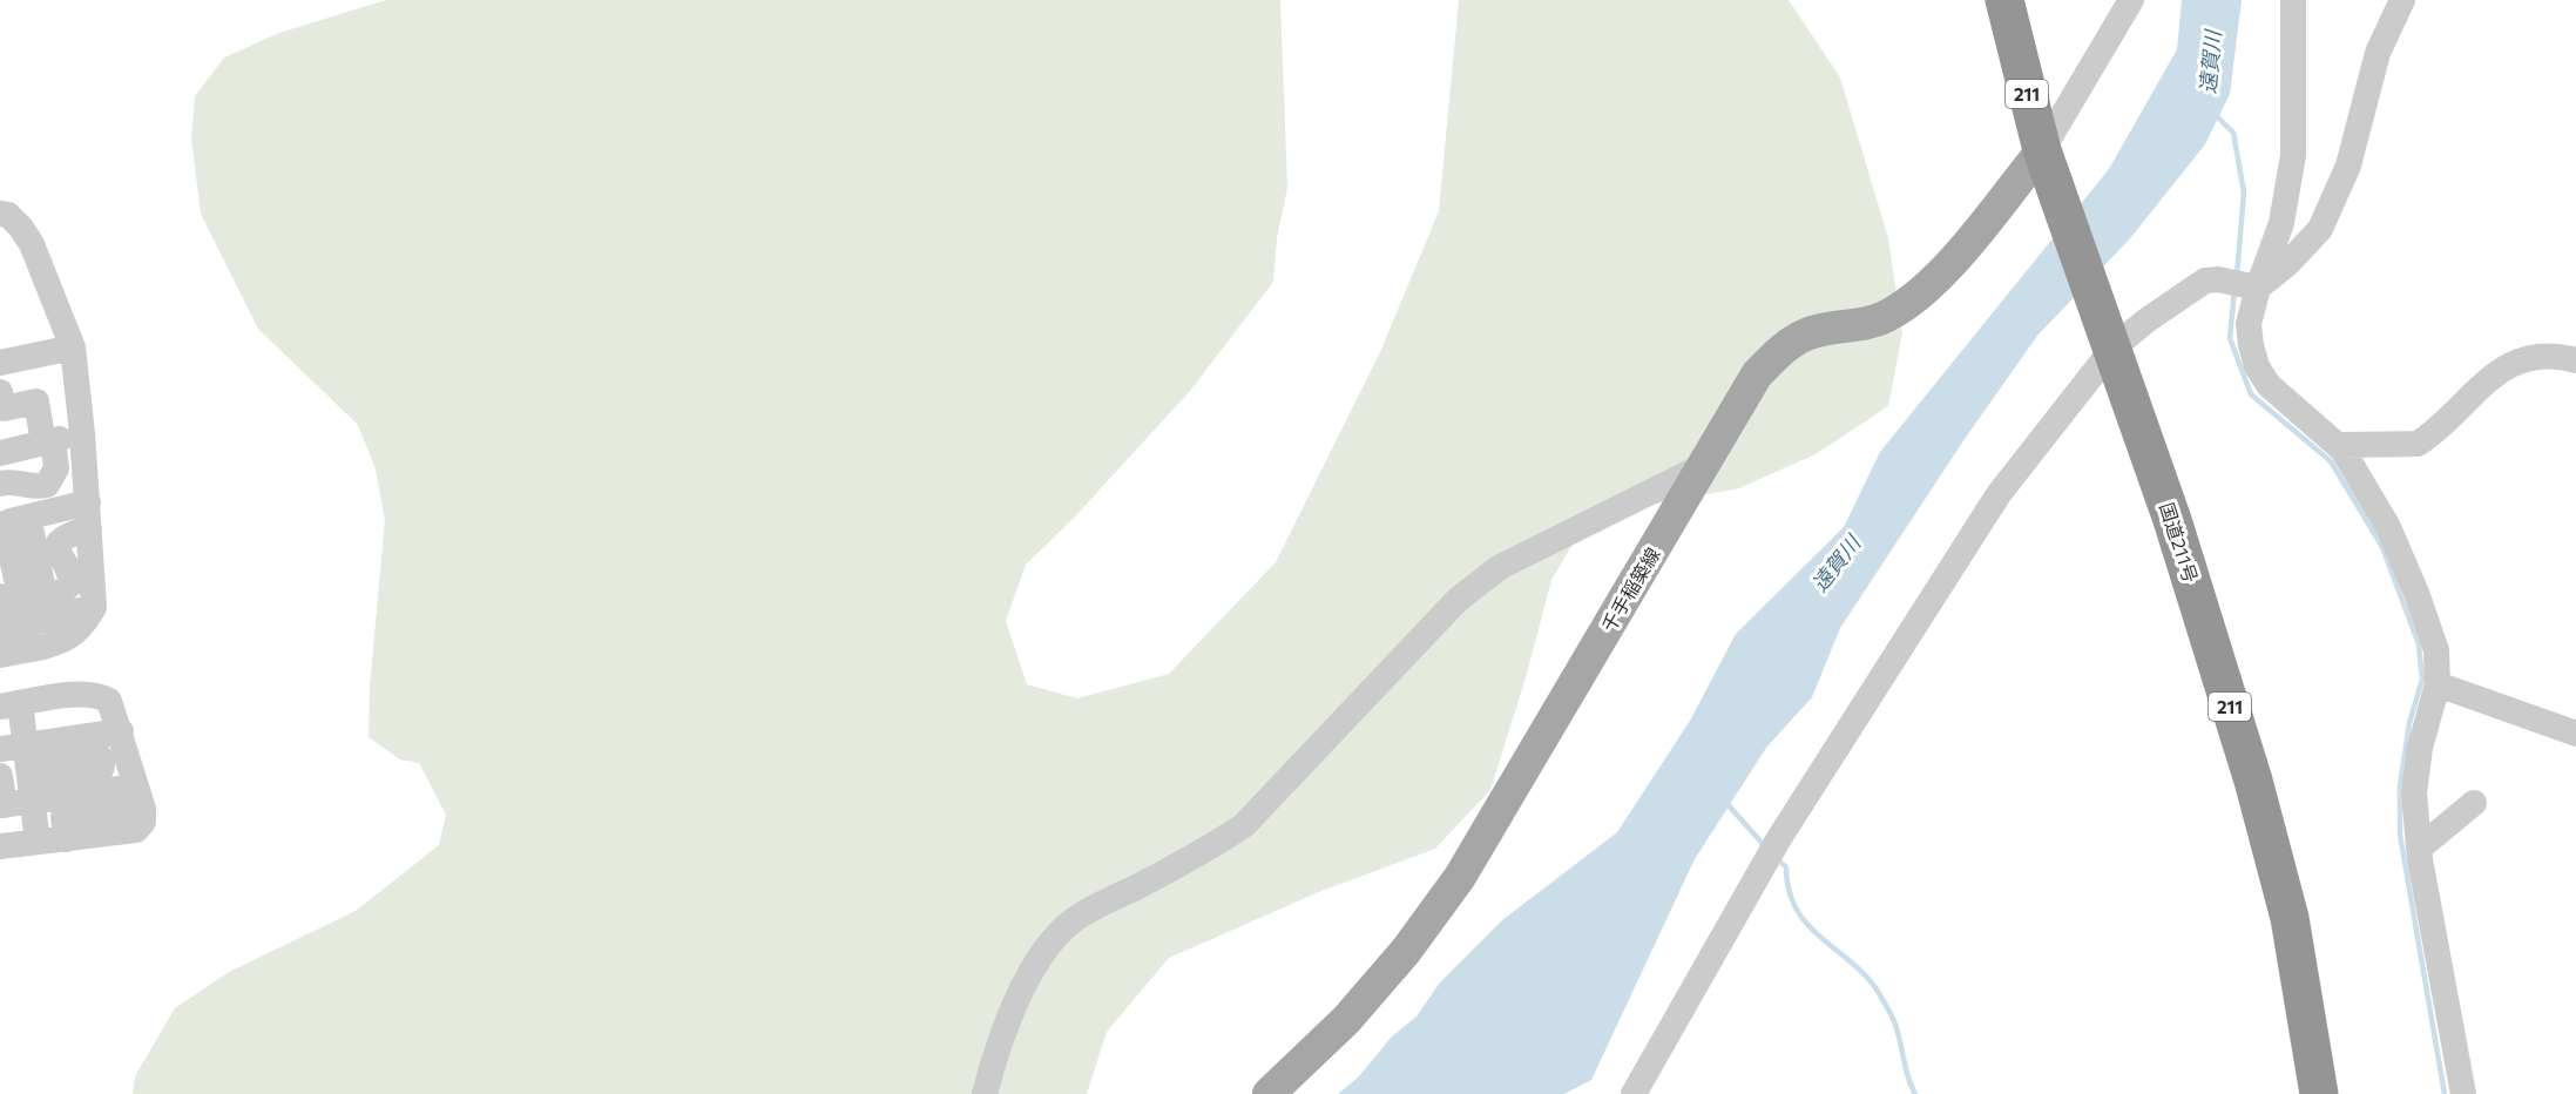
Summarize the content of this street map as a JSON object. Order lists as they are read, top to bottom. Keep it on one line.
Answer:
{"streets":{"highway":["211","国道211号"],"main road":["千手稲築線"]},"crossings":[["国道211号","千手稲築線"]],"water":["遠賀川"]}
